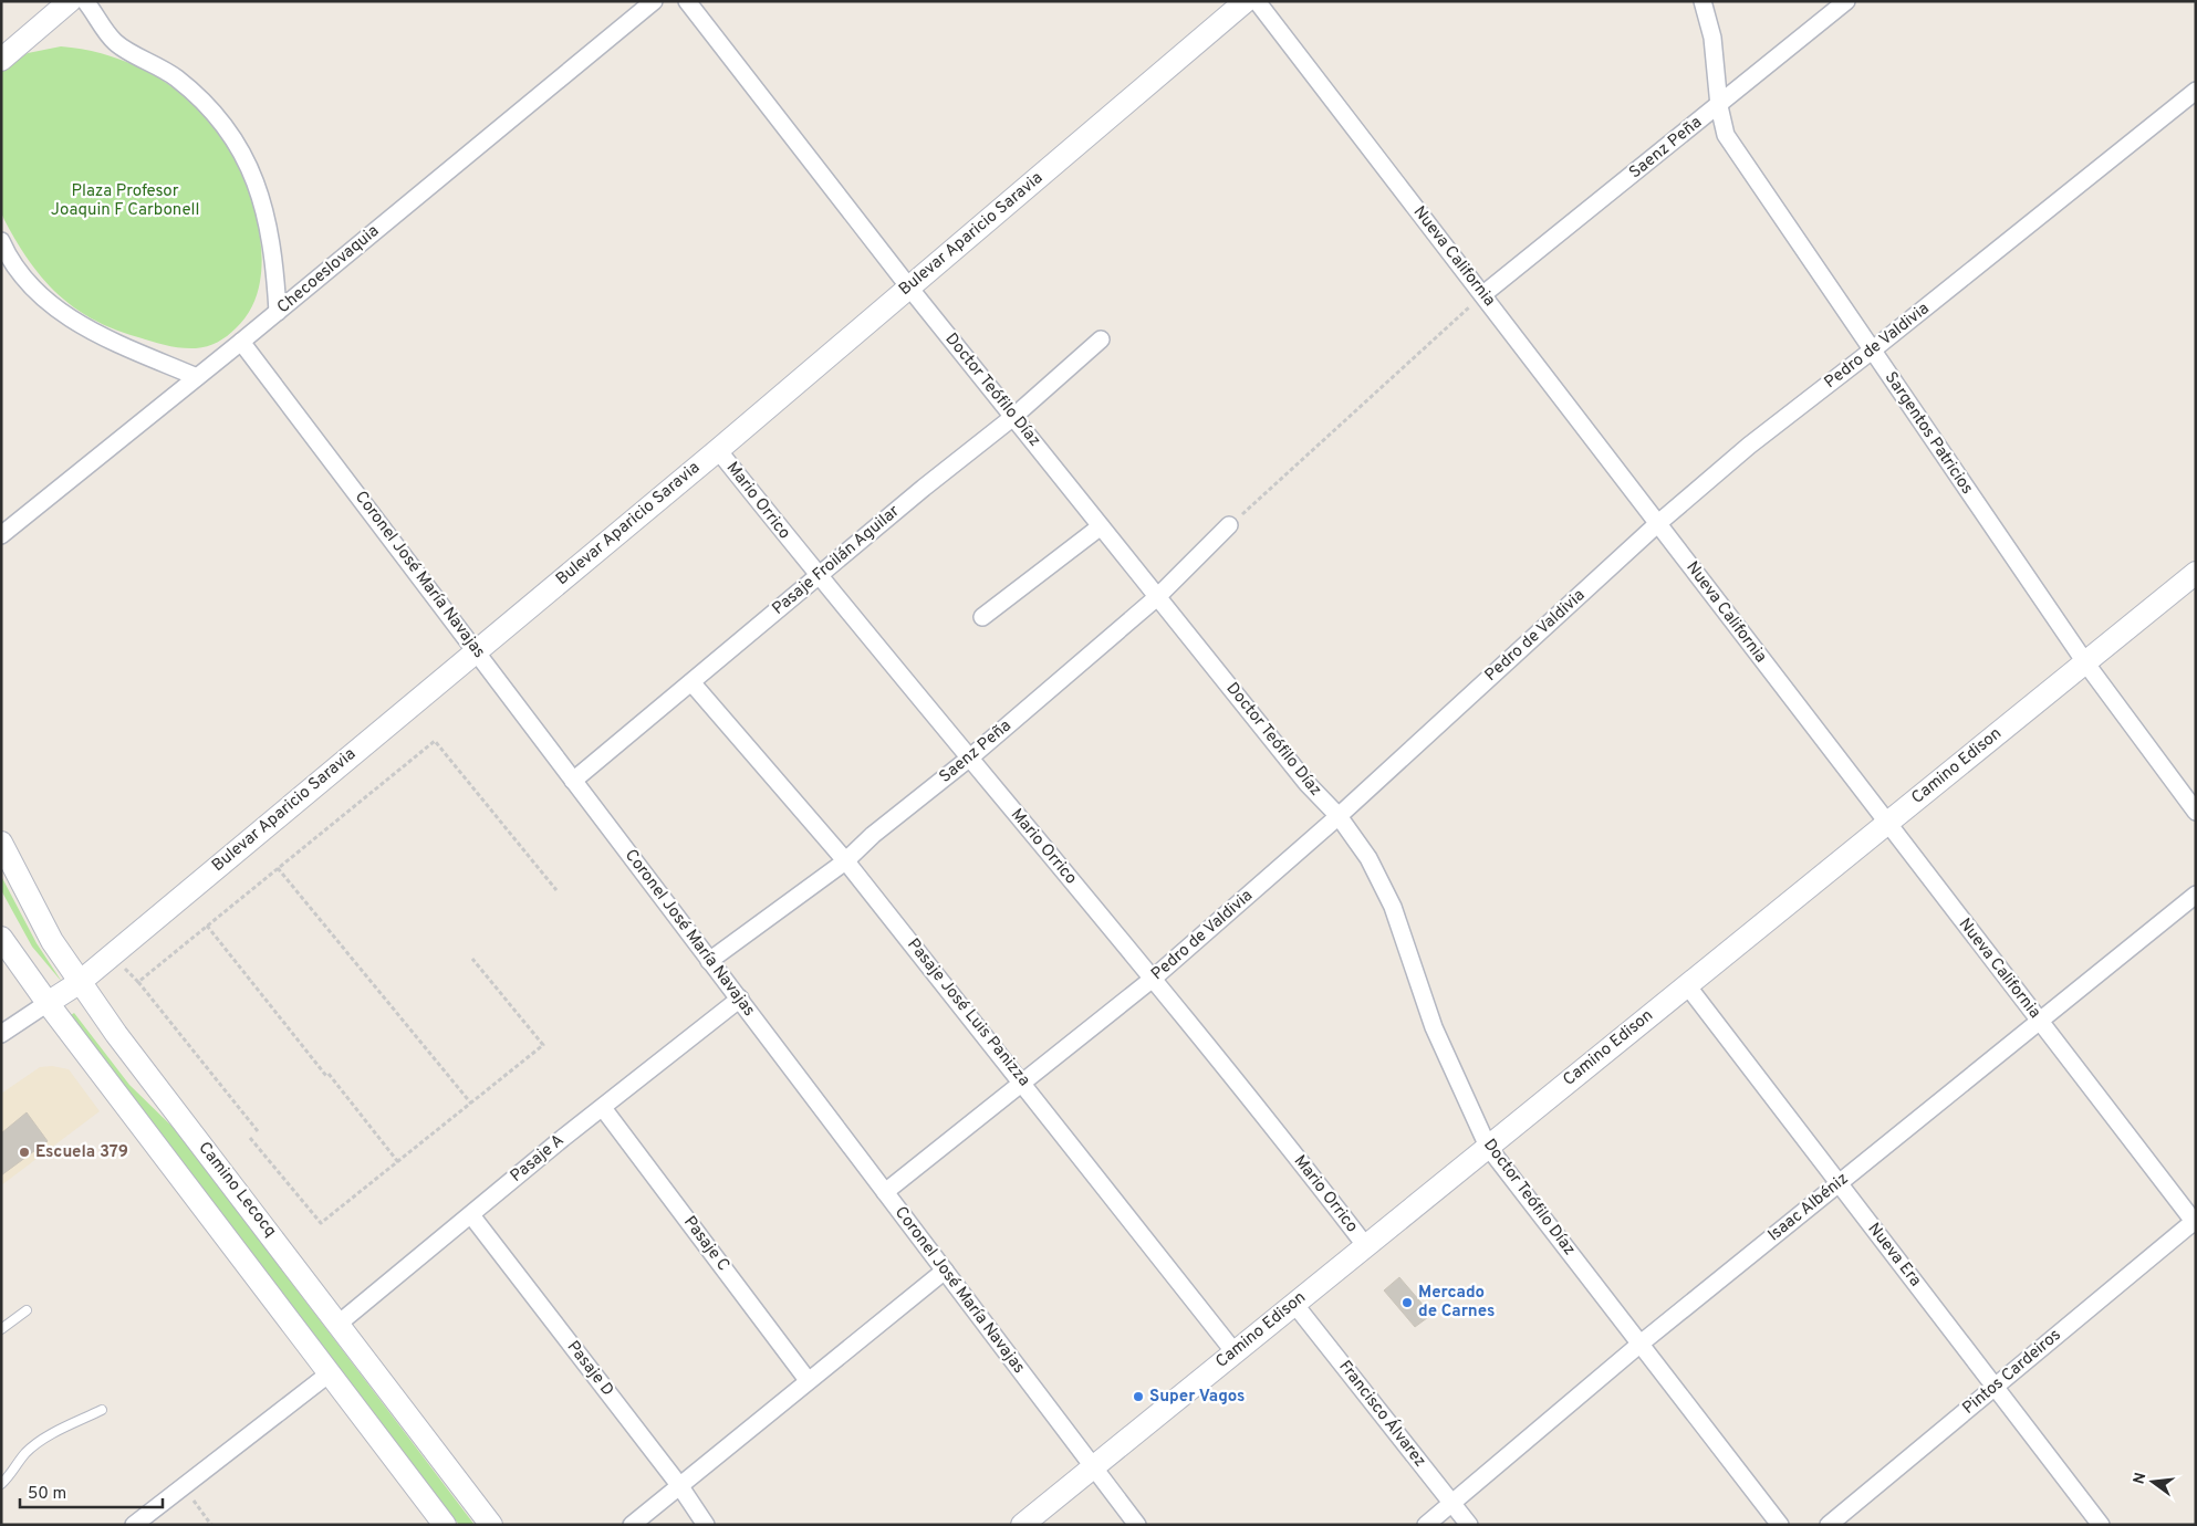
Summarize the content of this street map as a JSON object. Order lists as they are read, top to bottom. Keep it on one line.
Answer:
{"streets":{"street":["Saenz Peña","Bulevar Aparicio Saravia","Nueva California","Checoeslovaquia","Pedro de Valdivia","Doctor Teófilo Díaz","Sargentos Patricios","Mario Orrico","Pasaje Froilán Aguilar","Coronel José María Navajas","Camino Edison","Pasaje José Luis Panizza","Pasaje A","Camino Lecocq","Isaac Albéniz","Pasaje C","Nueva Era","Pasaje D","Pintos Cardeiros","Francisco Álvarez"]},"crossings":[["Saenz Peña","Nueva California"],["Saenz Peña","Doctor Teófilo Díaz"],["Saenz Peña","Sargentos Patricios"],["Saenz Peña","Mario Orrico"],["Saenz Peña","Coronel José María Navajas"],["Saenz Peña","Pasaje José Luis Panizza"],["Bulevar Aparicio Saravia","Doctor Teófilo Díaz"],["Bulevar Aparicio Saravia","Mario Orrico"],["Bulevar Aparicio Saravia","Coronel José María Navajas"],["Bulevar Aparicio Saravia","Camino Lecocq"],["Nueva California","Pedro de Valdivia"],["Nueva California","Camino Edison"],["Nueva California","Isaac Albéniz"],["Nueva California","Pintos Cardeiros"],["Checoeslovaquia","Coronel José María Navajas"],["Pedro de Valdivia","Doctor Teófilo Díaz"],["Pedro de Valdivia","Sargentos Patricios"],["Pedro de Valdivia","Mario Orrico"],["Pedro de Valdivia","Coronel José María Navajas"],["Pedro de Valdivia","Pasaje José Luis Panizza"],["Doctor Teófilo Díaz","Pasaje Froilán Aguilar"],["Doctor Teófilo Díaz","Camino Edison"],["Doctor Teófilo Díaz","Isaac Albéniz"],["Sargentos Patricios","Camino Edison"],["Mario Orrico","Pasaje Froilán Aguilar"],["Mario Orrico","Camino Edison"],["Pasaje Froilán Aguilar","Coronel José María Navajas"],["Pasaje Froilán Aguilar","Pasaje José Luis Panizza"],["Coronel José María Navajas","Camino Edison"],["Coronel José María Navajas","Pasaje A"],["Camino Edison","Pasaje José Luis Panizza"],["Camino Edison","Nueva Era"],["Camino Edison","Francisco Álvarez"],["Pasaje A","Camino Lecocq"],["Pasaje A","Pasaje C"],["Pasaje A","Pasaje D"],["Isaac Albéniz","Nueva Era"],["Isaac Albéniz","Francisco Álvarez"],["Nueva Era","Pintos Cardeiros"]],"parks":["Plaza Profesor Joaquin F Carbonell"],"places":["Escuela 379","Mercado de Carnes","Super Vagos"],"scale_bar":"50 m","north":"left"}
